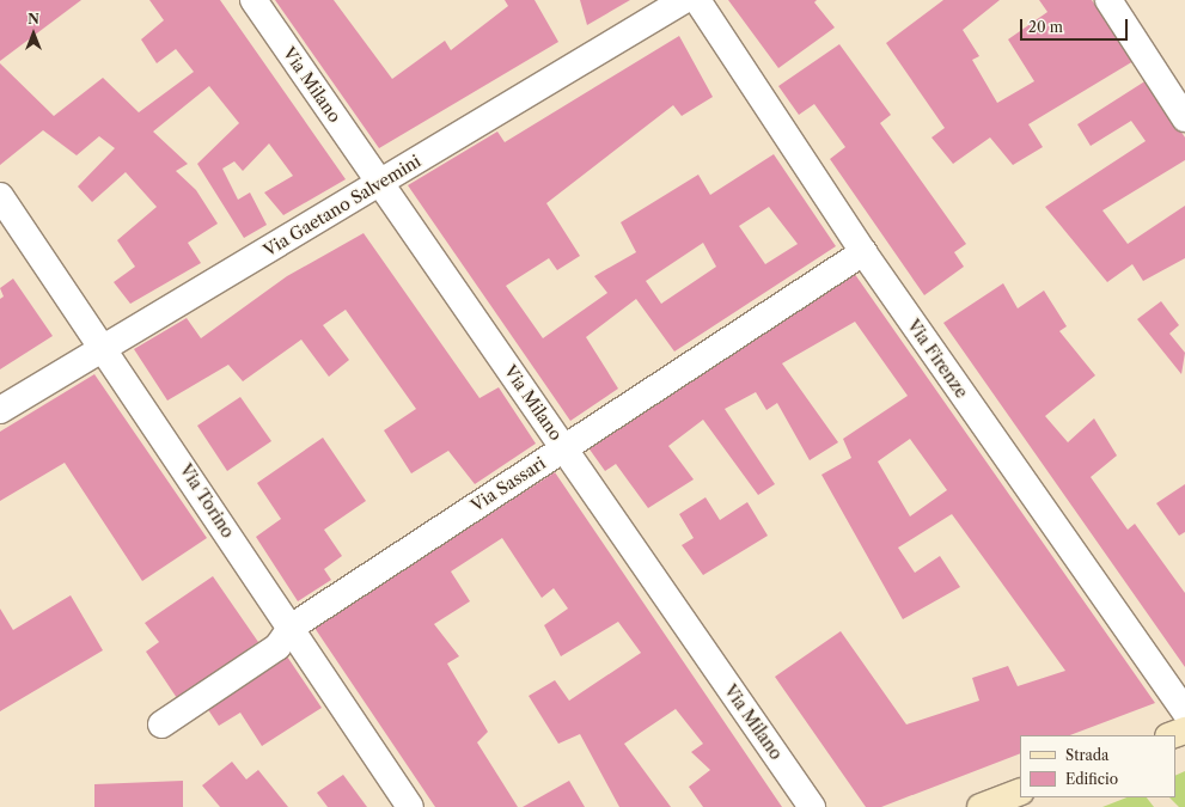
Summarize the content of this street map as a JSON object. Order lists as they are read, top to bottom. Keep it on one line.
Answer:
{"streets":{"street":["Via Milano","Via Gaetano Salvemini","Via Firenze","Via Sassari","Via Torino"]},"crossings":[["Via Milano","Via Gaetano Salvemini"],["Via Milano","Via Sassari"],["Via Gaetano Salvemini","Via Torino"],["Via Firenze","Via Sassari"],["Via Sassari","Via Torino"]],"legend":["Strada","Edificio"],"scale_bar":"20 m","north":"top"}
